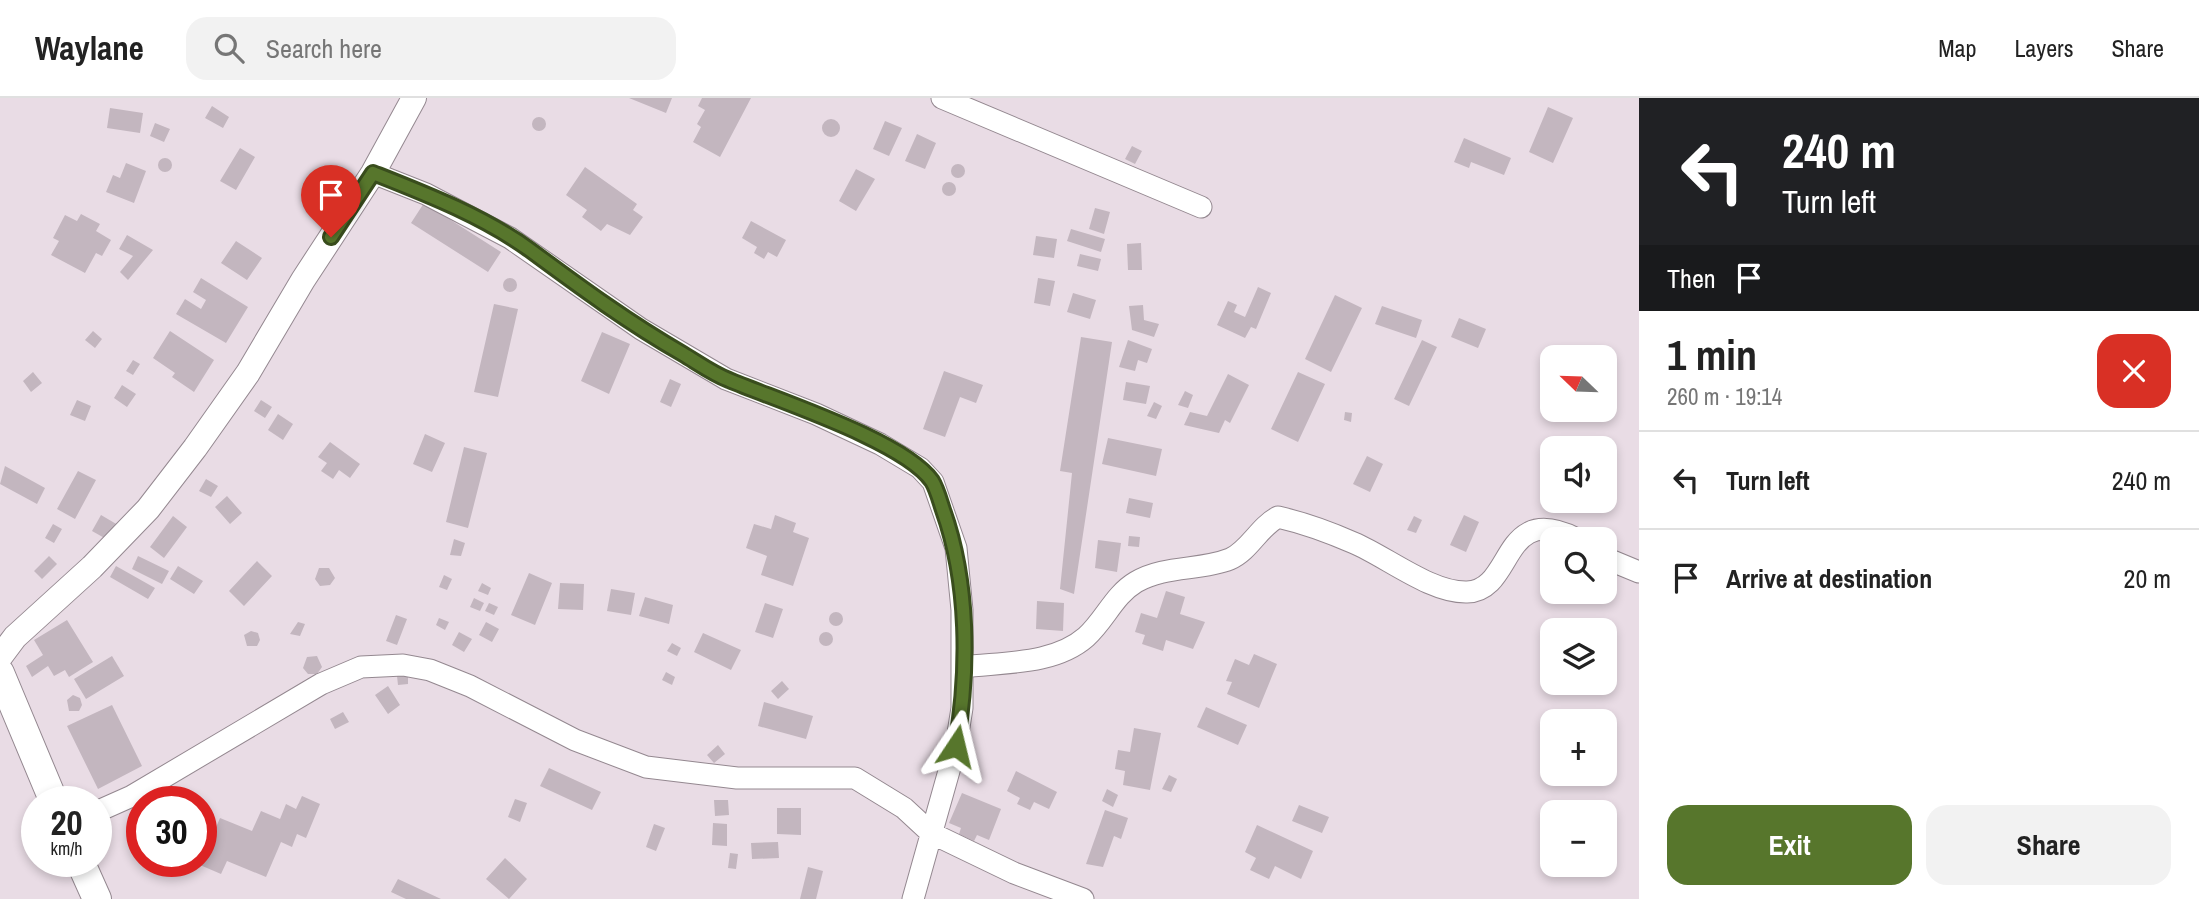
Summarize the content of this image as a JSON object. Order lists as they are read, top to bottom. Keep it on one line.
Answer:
{"north":"top left","page":{"header":"Waylane","search":"Search here","nav":["Map","Layers","Share"],"turn":["240 m","Turn left"],"then":"Then","heading":["1 min","260 m · 19:14"],"map_buttons":["+","−"],"list":[{"name":"Turn left","value":"240 m"},{"name":"Arrive at destination","value":"20 m"}],"speed":"20 km/h","limit":"30","buttons":["Exit","Share"]}}
